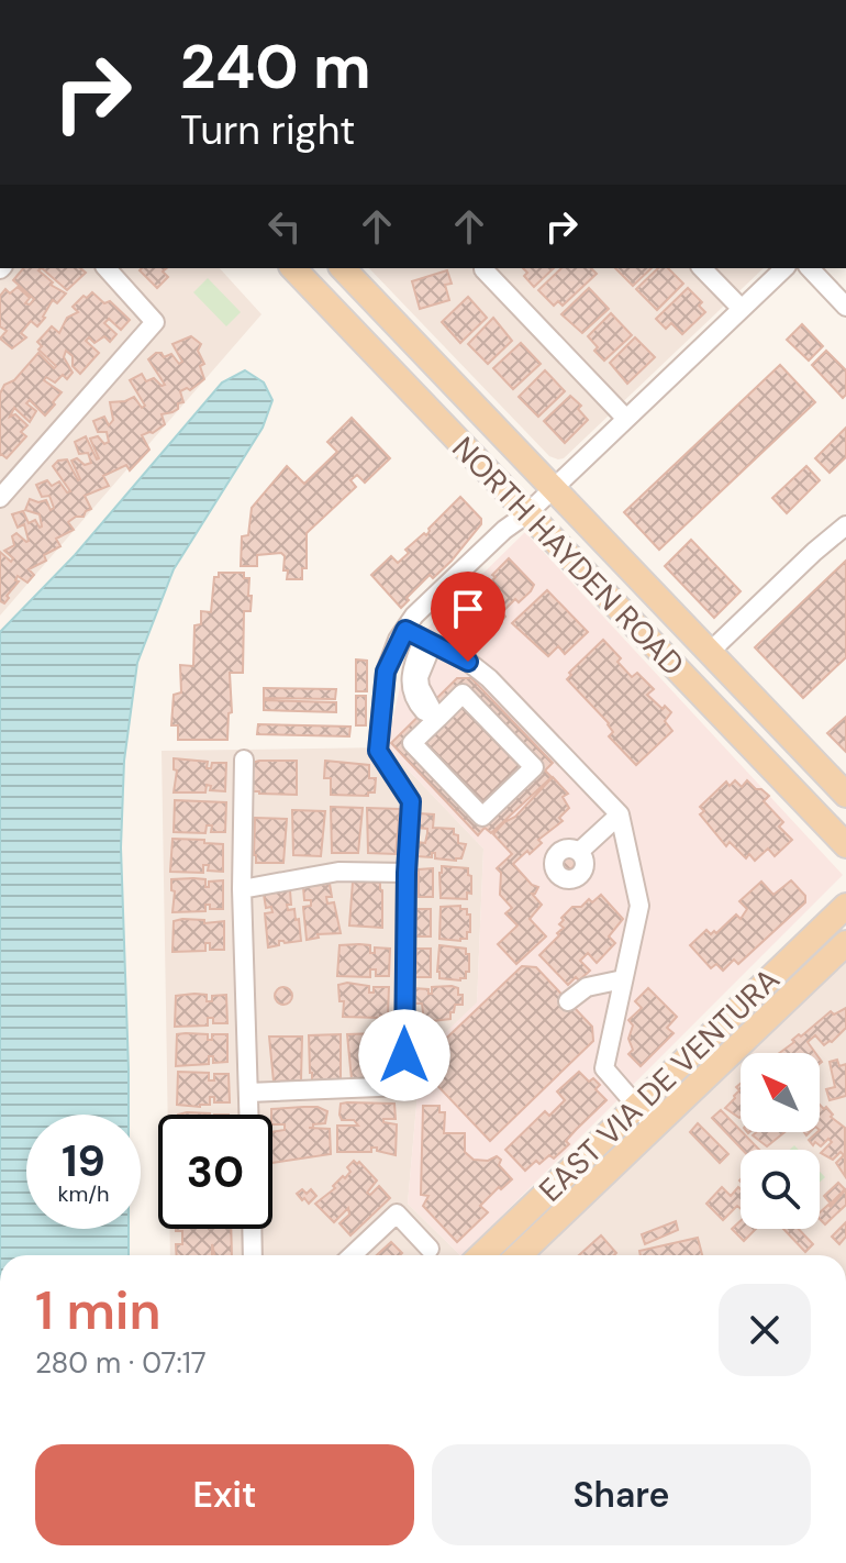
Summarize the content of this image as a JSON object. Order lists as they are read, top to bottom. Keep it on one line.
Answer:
{"streets":{"main road":["NORTH HAYDEN ROAD","EAST VIA DE VENTURA"]},"north":"top left","page":{"turn":["240 m","Turn right"],"speed":"19 km/h","limit":"30","heading":["1 min","280 m · 07:17"],"buttons":["Exit","Share"]}}
